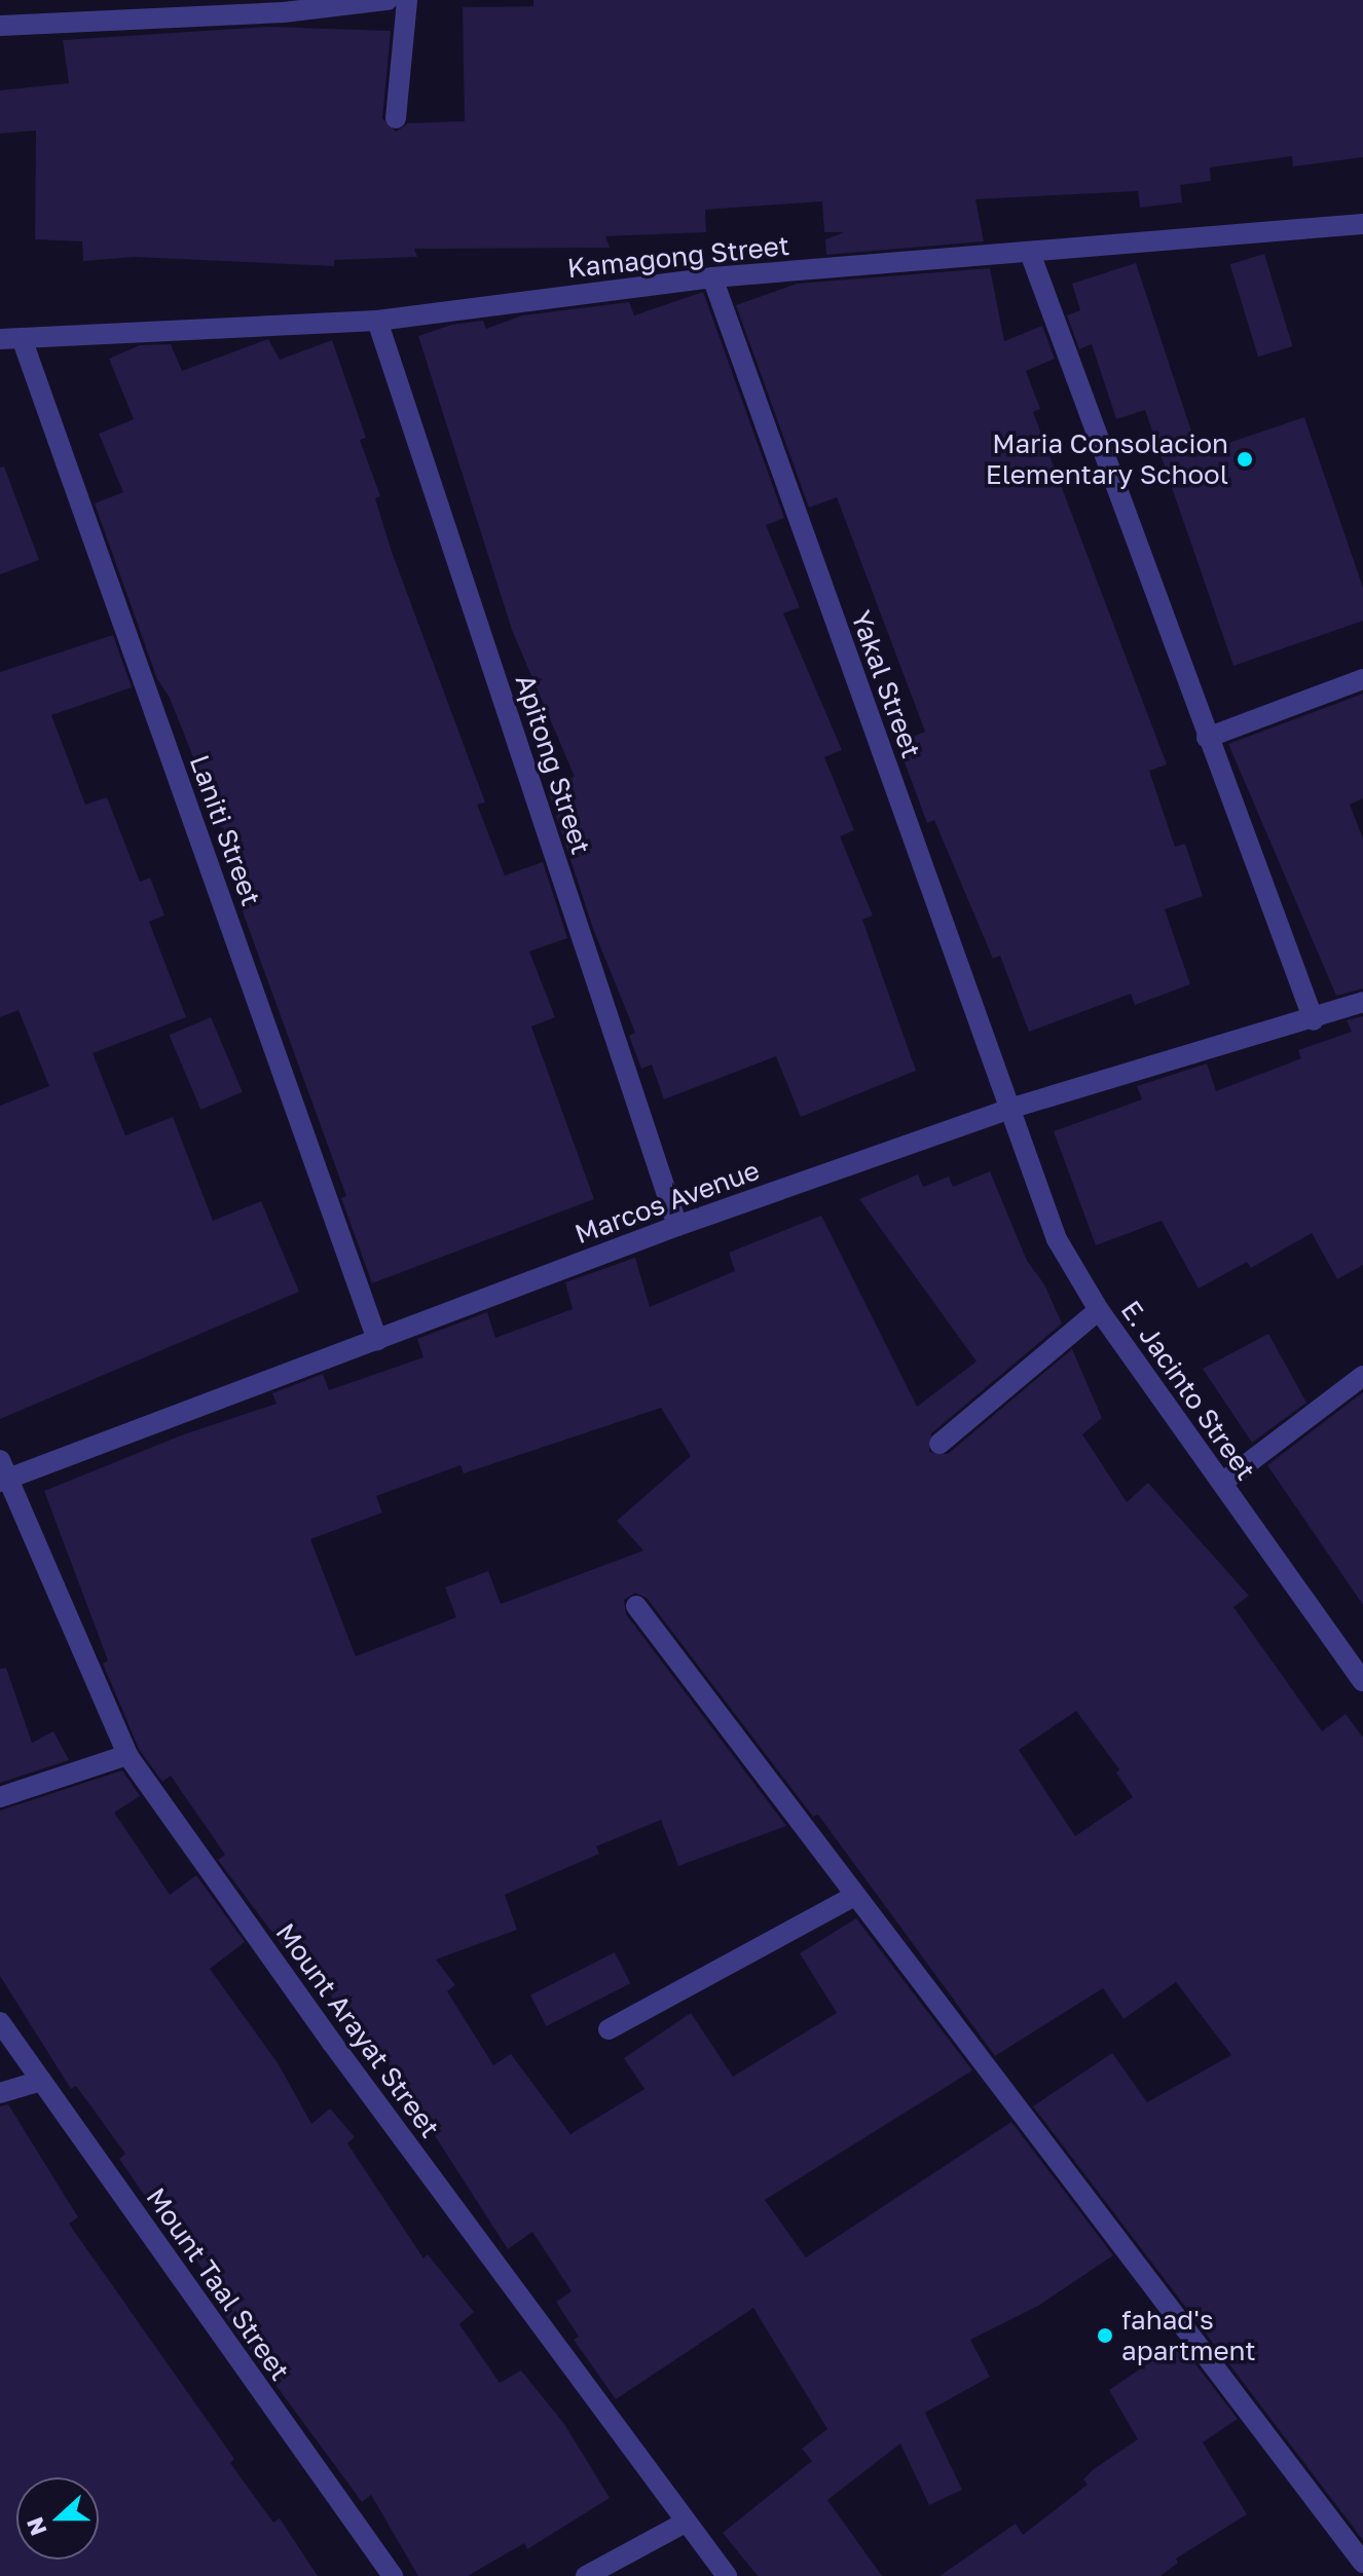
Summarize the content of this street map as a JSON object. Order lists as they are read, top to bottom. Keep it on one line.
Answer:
{"streets":{"street":["Kamagong Street","Yakal Street","Apitong Street","Laniti Street","Marcos Avenue","E. Jacinto Street","Mount Arayat Street","Mount Taal Street"]},"crossings":[["Kamagong Street","Yakal Street"],["Kamagong Street","Apitong Street"],["Kamagong Street","Laniti Street"],["Yakal Street","Marcos Avenue"],["Yakal Street","E. Jacinto Street"],["Apitong Street","Marcos Avenue"],["Laniti Street","Marcos Avenue"],["Marcos Avenue","E. Jacinto Street"],["Marcos Avenue","Mount Arayat Street"]],"places":["Maria Consolacion Elementary School","fahad's apartment"],"north":"left"}
